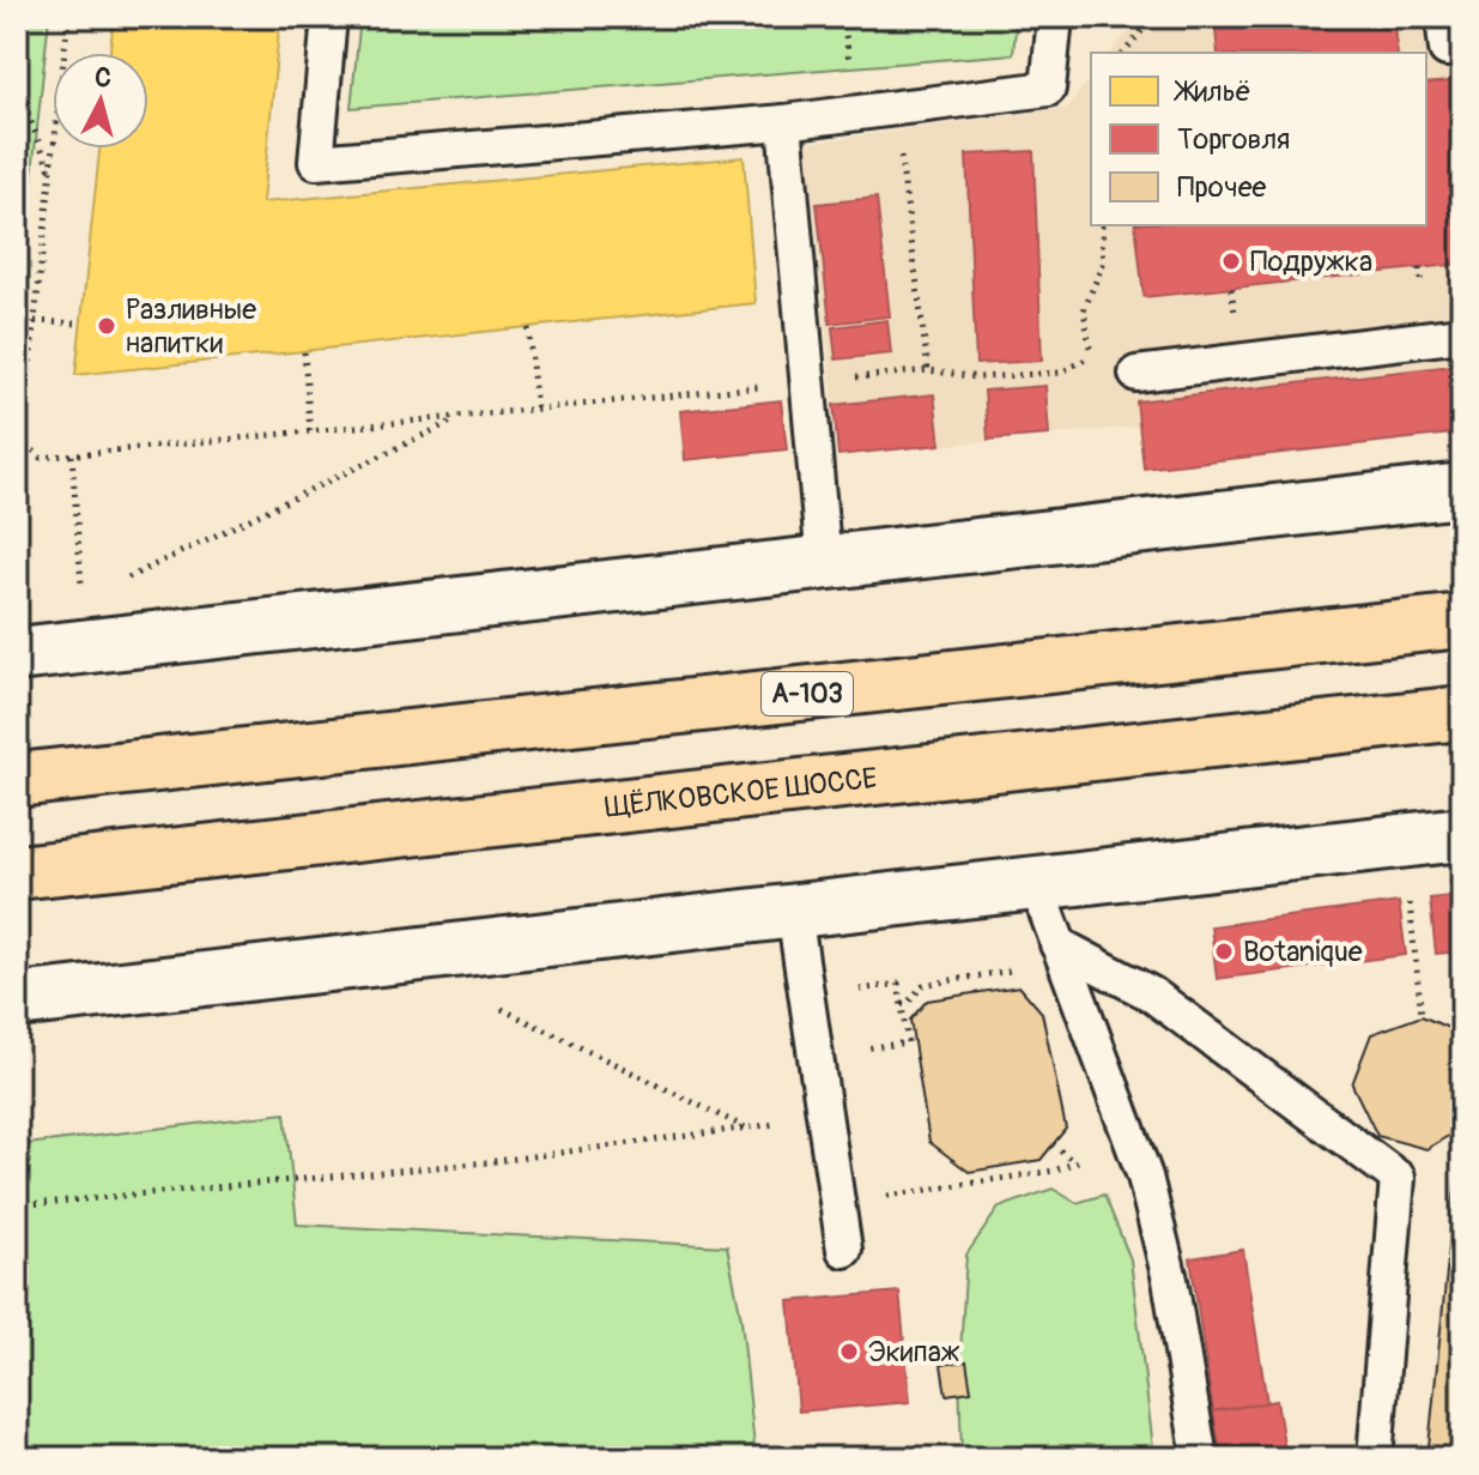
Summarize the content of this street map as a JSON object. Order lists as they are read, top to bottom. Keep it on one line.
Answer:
{"streets":{"main road":["А-103","ЩЁЛКОВСКОЕ ШОССЕ"]},"places":["Подружка","Разливные напитки","Botanique","Экипаж"],"legend":["Жильё","Торговля","Прочее"],"north":"top"}
